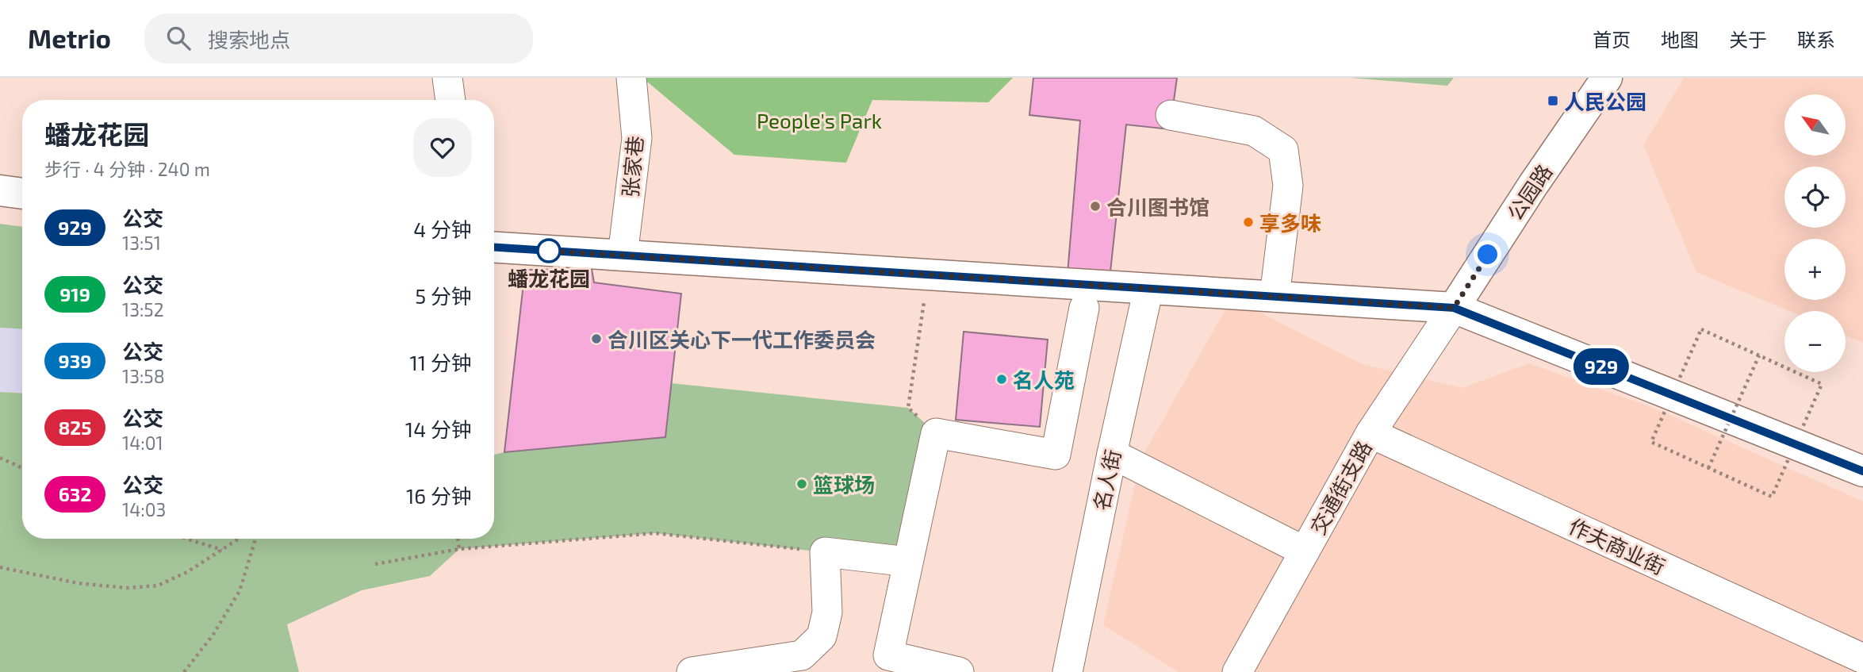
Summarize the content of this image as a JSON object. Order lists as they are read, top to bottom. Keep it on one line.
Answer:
{"streets":{"main road":["公园路"],"street":["张家巷","名人街","交通街支路","作夫商业街"]},"crossings":[["公园路","交通街支路"],["交通街支路","作夫商业街"]],"parks":["People's Park"],"places":{"transit":["人民公园"],"other":["合川图书馆","享多味","蟠龙花园","合川区关心下一代工作委员会","名人苑","篮球场"]},"lines":["bus line 929"],"north":"top left","page":{"header":"Metrio","search":"搜索地点","nav":["首页","地图","关于","联系"],"on_map":"929","map_buttons":["+","−"],"heading":["蟠龙花园","步行 · 4 分钟 · 240 m"],"list":[{"mark":"929","name":"公交","note":"13:51","value":"4 分钟"},{"mark":"919","name":"公交","note":"13:52","value":"5 分钟"},{"mark":"939","name":"公交","note":"13:58","value":"11 分钟"},{"mark":"825","name":"公交","note":"14:01","value":"14 分钟"},{"mark":"632","name":"公交","note":"14:03","value":"16 分钟"}]}}
